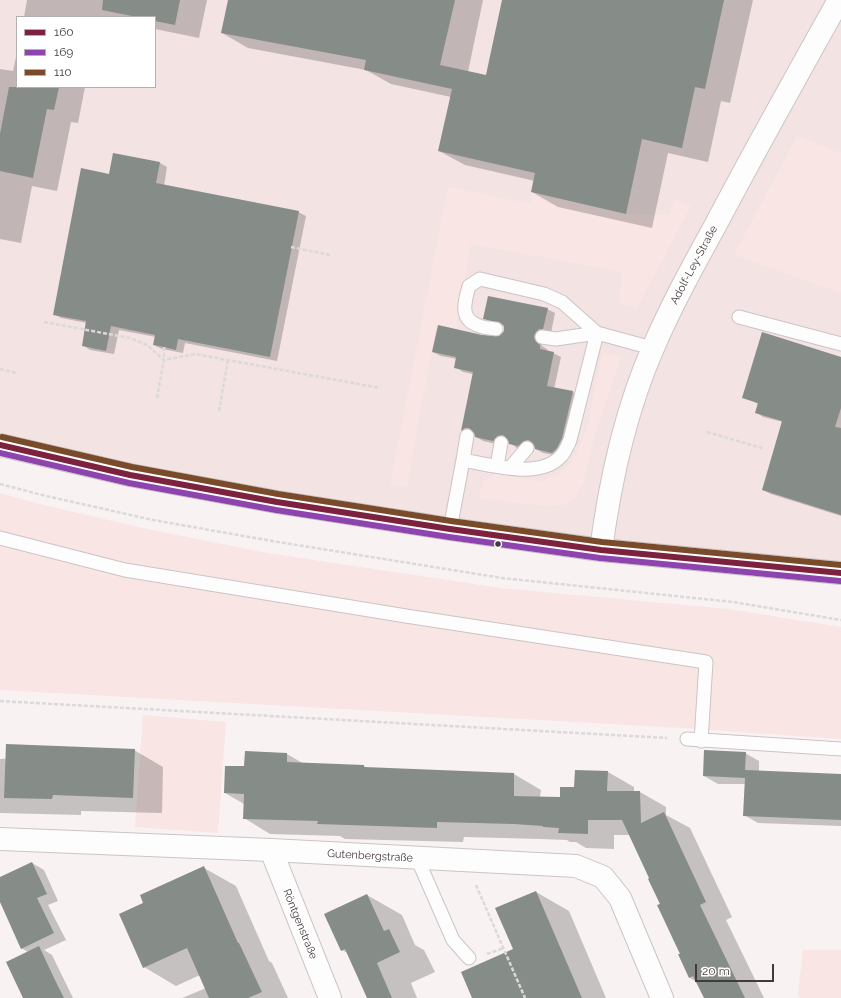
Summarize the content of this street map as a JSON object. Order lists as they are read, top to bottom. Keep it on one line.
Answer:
{"streets":{"street":["Adolf-Ley-Straße","Gutenbergstraße","Röntgenstraße"]},"crossings":[["Gutenbergstraße","Röntgenstraße"]],"lines":["transit line 110","transit line 160","transit line 169"],"legend":["160","169","110"],"scale_bar":"20 m"}
